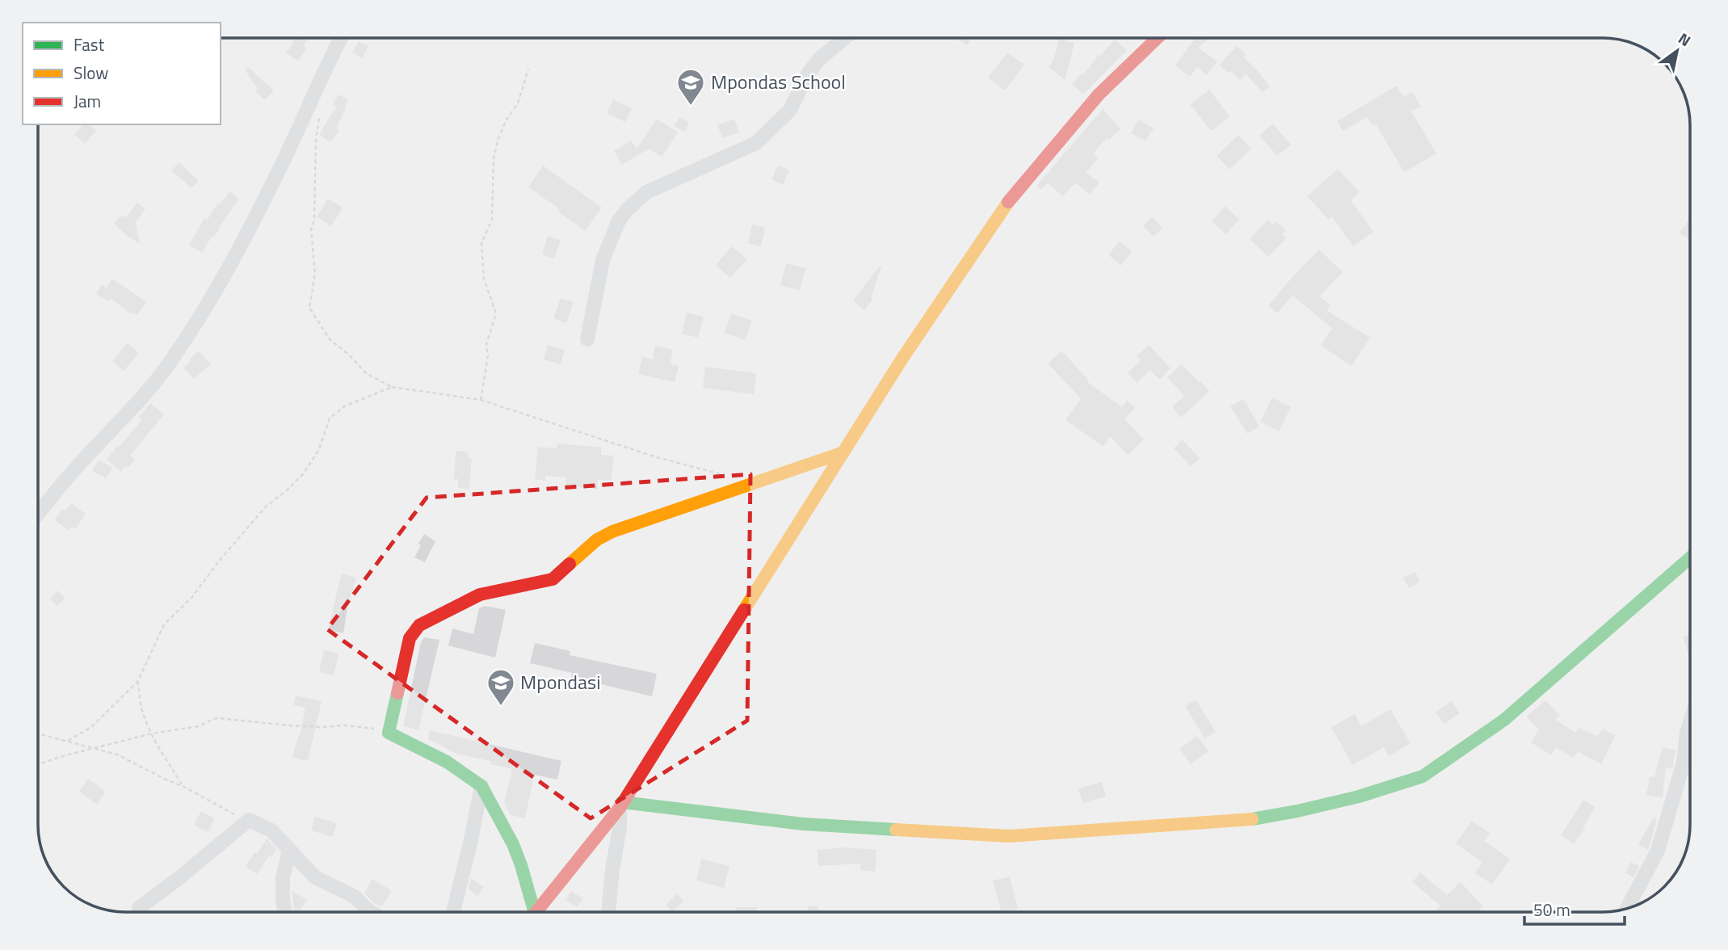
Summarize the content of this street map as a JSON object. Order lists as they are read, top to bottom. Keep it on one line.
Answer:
{"places":{"school or university":["Mpondas School","Mpondasi"]},"legend":["Fast","Slow","Jam"],"scale_bar":"50 m","north":"top right"}
